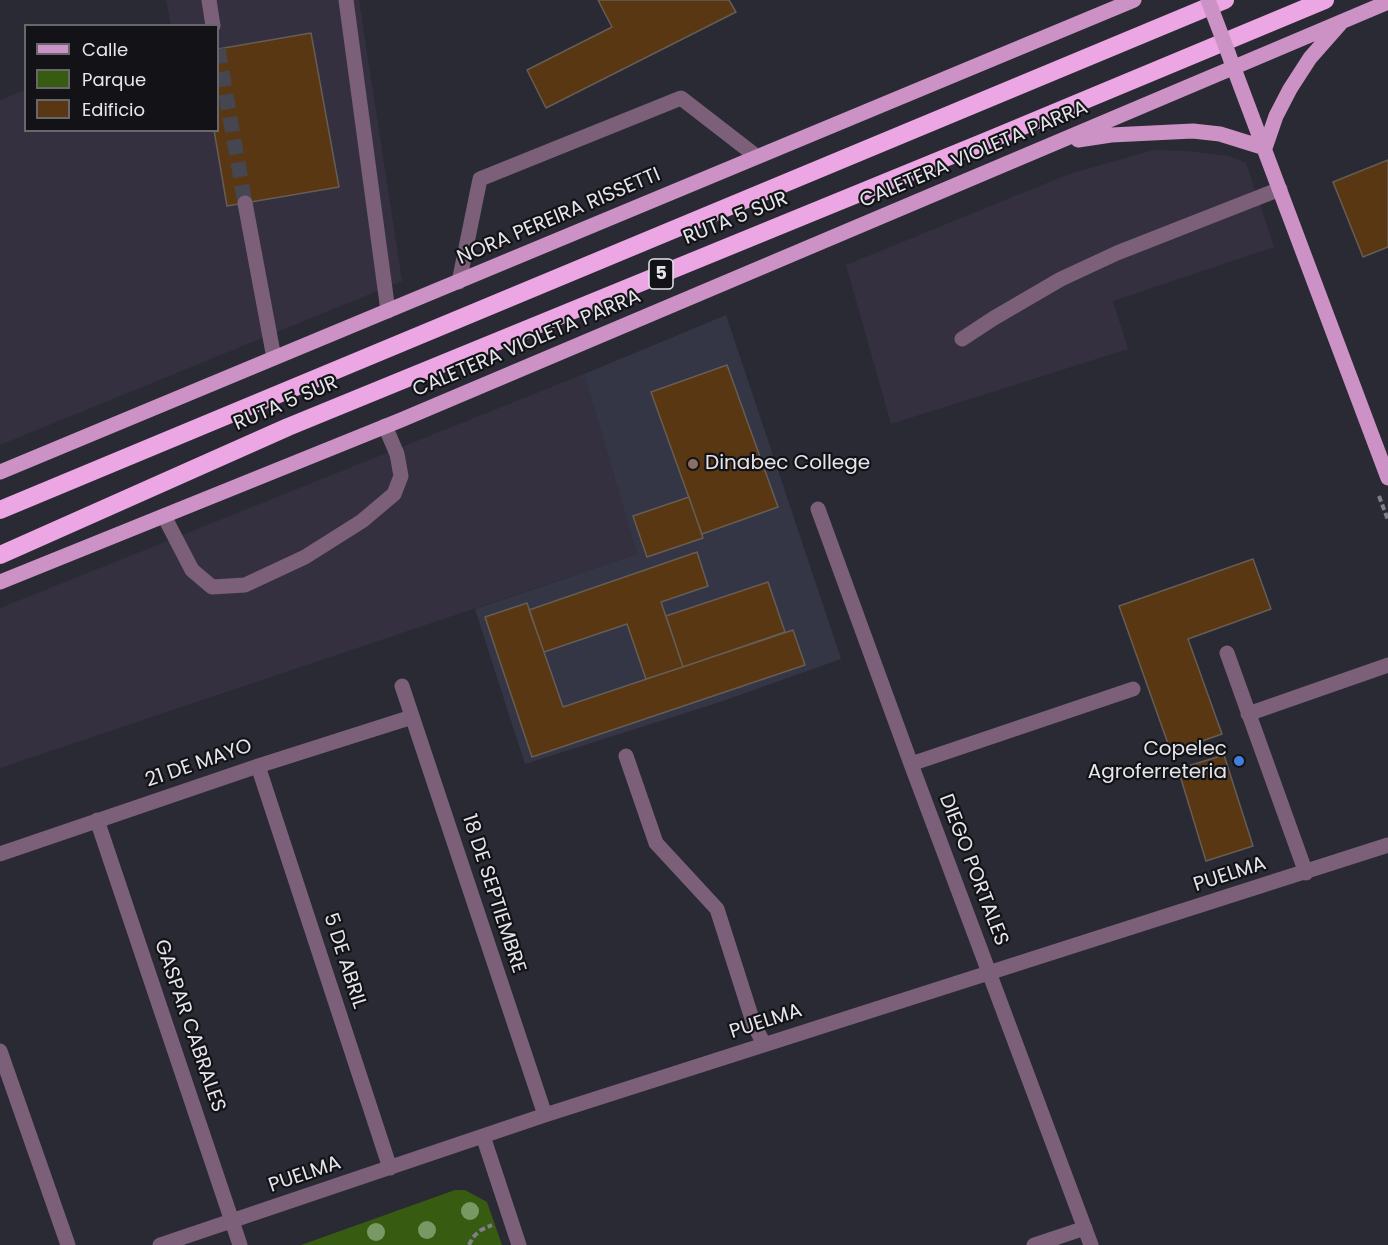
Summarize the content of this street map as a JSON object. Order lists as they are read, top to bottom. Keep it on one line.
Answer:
{"streets":{"highway":["RUTA 5 SUR","5"],"main road":["CALETERA VIOLETA PARRA","NORA PEREIRA RISSETTI"],"street":["21 DE MAYO","DIEGO PORTALES","PUELMA","18 DE SEPTIEMBRE","5 DE ABRIL","GASPAR CABRALES"]},"crossings":[["21 DE MAYO","18 DE SEPTIEMBRE"],["21 DE MAYO","5 DE ABRIL"],["21 DE MAYO","GASPAR CABRALES"],["DIEGO PORTALES","PUELMA"],["PUELMA","18 DE SEPTIEMBRE"],["PUELMA","5 DE ABRIL"],["PUELMA","GASPAR CABRALES"]],"places":["Dinabec College","Copelec Agroferreteria"],"legend":["Calle","Parque","Edificio"]}
